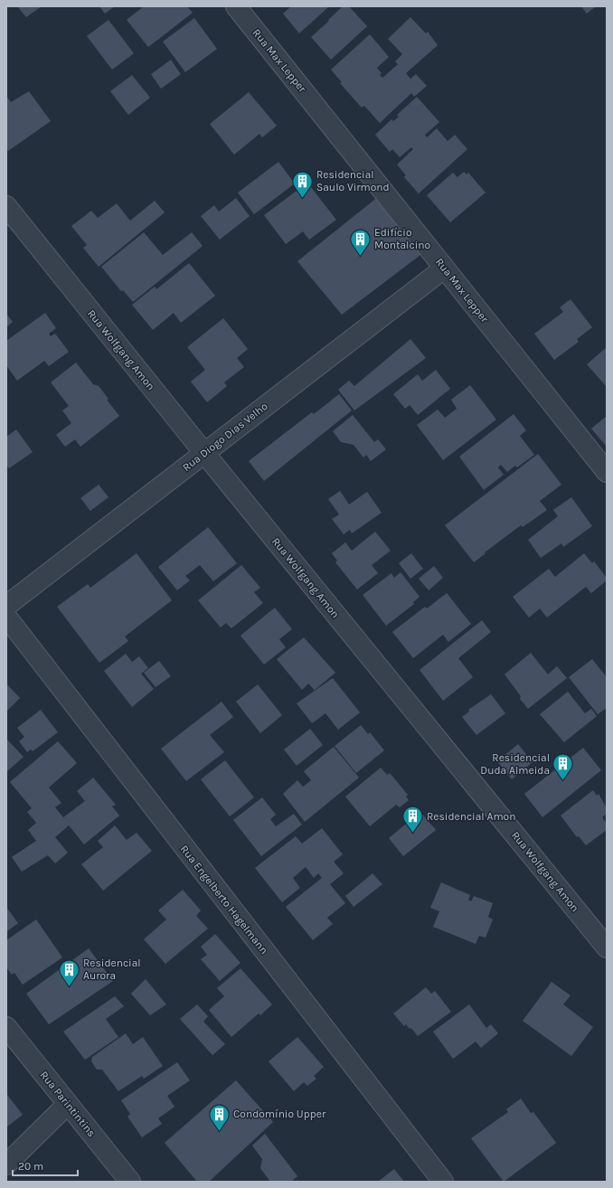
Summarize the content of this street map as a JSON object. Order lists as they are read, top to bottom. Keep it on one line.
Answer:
{"streets":{"street":["Rua Max Lepper","Rua Wolfgang Amon","Rua Diogo Dias Velho","Rua Engelberto Hagelmann","Rua Parintintins"]},"crossings":[["Rua Max Lepper","Rua Diogo Dias Velho"],["Rua Wolfgang Amon","Rua Diogo Dias Velho"]],"places":{"building":["Residencial Saulo Virmond","Edifício Montalcino","Residencial Duda Almeida","Residencial Amon","Residencial Aurora","Condomínio Upper"]},"scale_bar":"20 m"}
